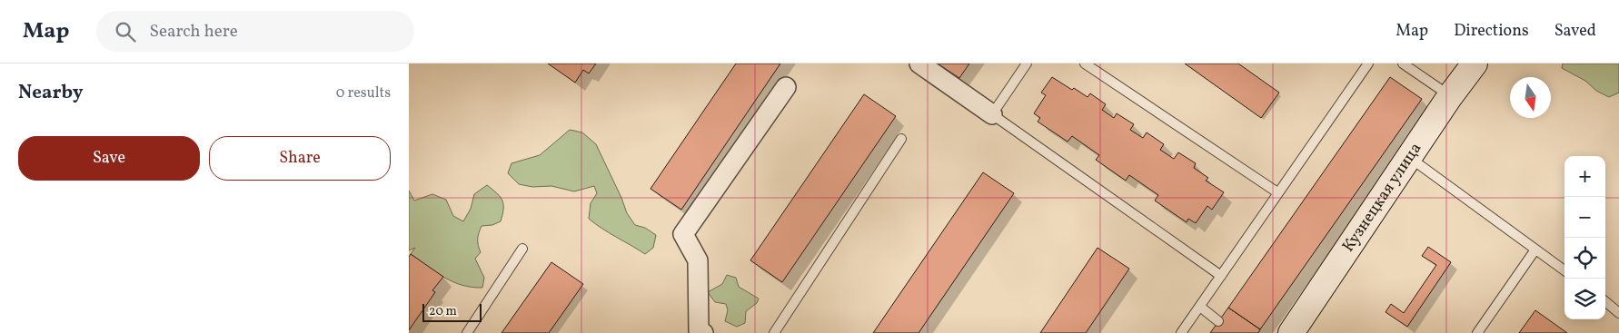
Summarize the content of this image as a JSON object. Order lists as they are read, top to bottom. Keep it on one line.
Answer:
{"streets":{"street":["Кузнецкая улица"]},"scale_bar":"20 m","north":"bottom","page":{"header":"Map","search":"Search here","nav":["Map","Directions","Saved"],"heading":["Nearby","0 results"],"buttons":["Save","Share"],"map_buttons":["+","−"],"scale":"20 m"}}
